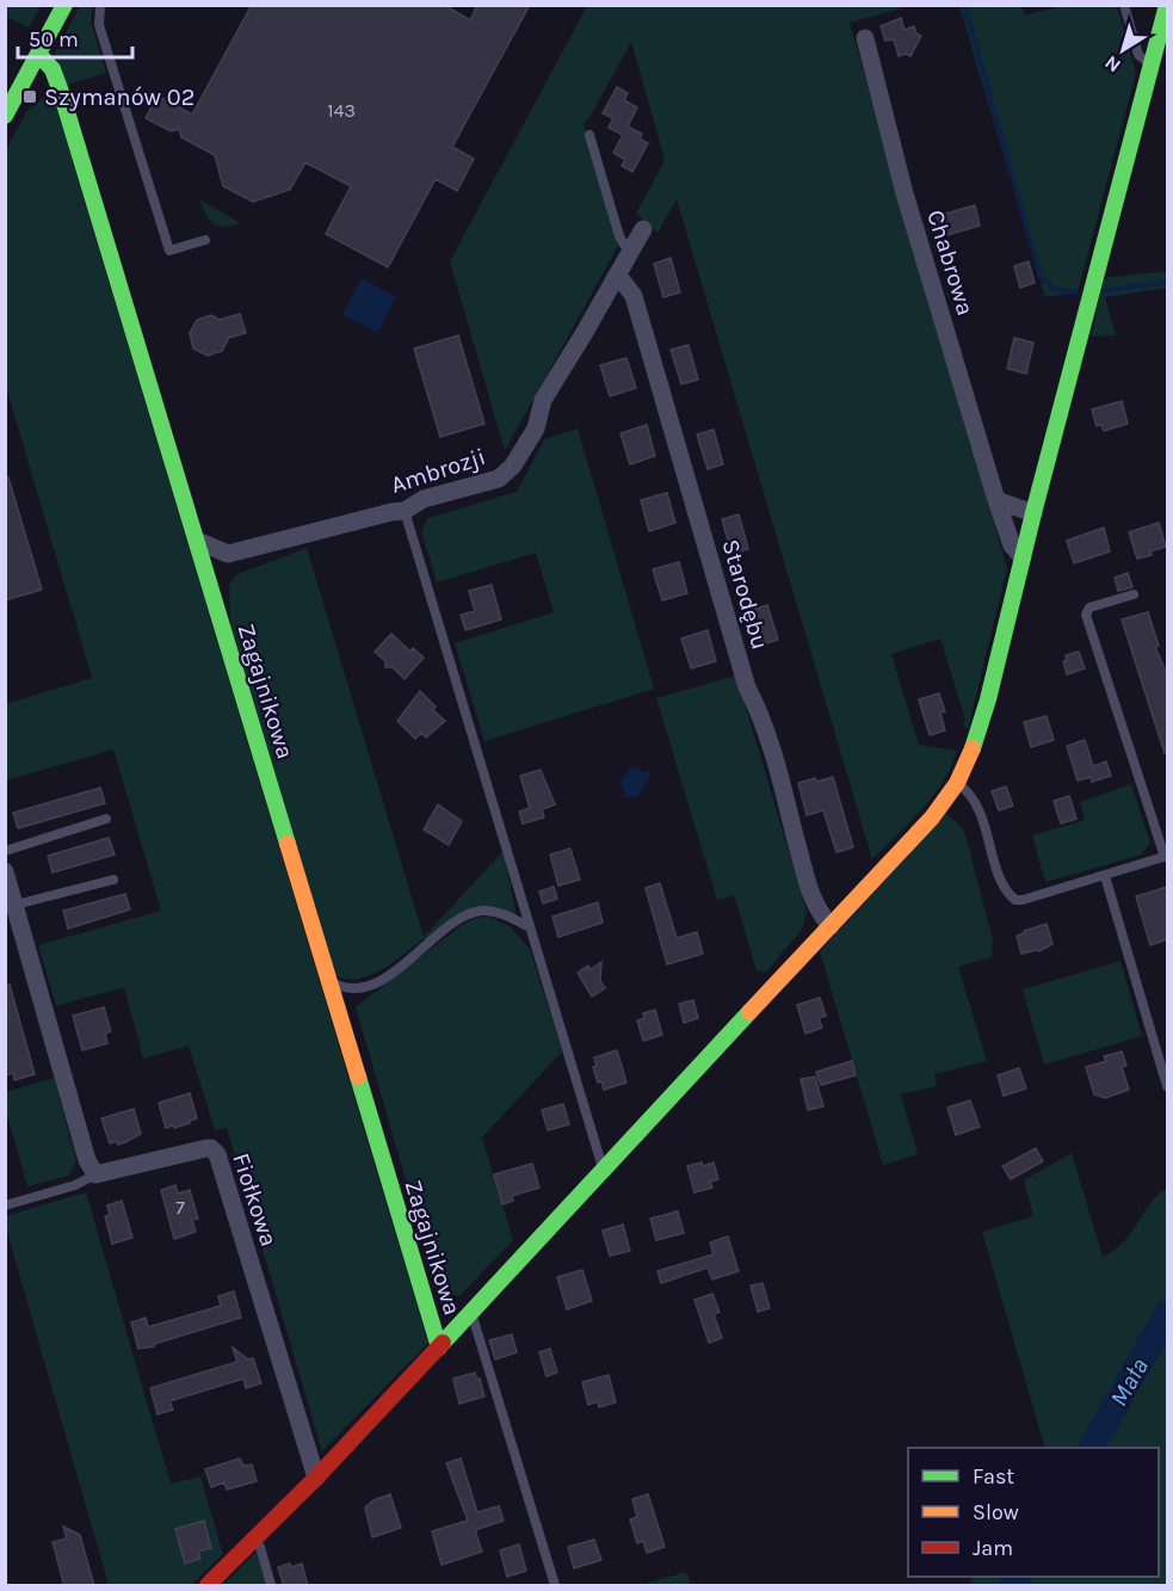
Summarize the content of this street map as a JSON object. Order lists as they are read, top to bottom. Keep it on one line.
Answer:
{"streets":{"street":["Chabrowa","Ambrozji","Starodębu","Zagajnikowa","Fiołkowa"]},"crossings":[["Ambrozji","Starodębu"],["Ambrozji","Zagajnikowa"]],"water":["Mała"],"places":{"transit":["Szymanów 02"]},"house_numbers":["143","7"],"legend":["Fast","Slow","Jam"],"scale_bar":"50 m","north":"bottom left"}
